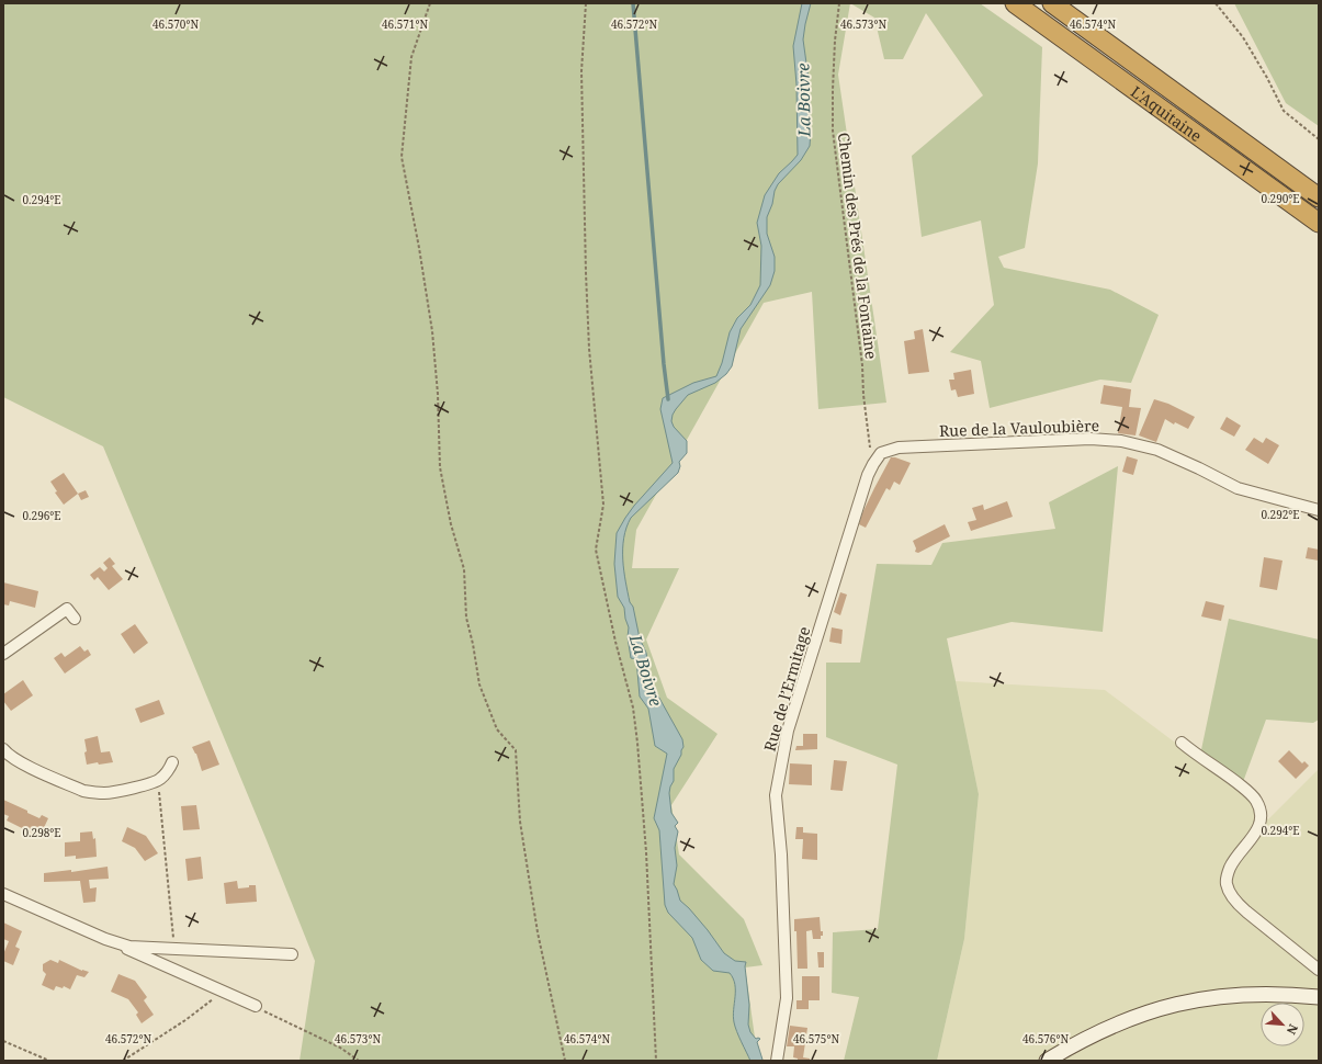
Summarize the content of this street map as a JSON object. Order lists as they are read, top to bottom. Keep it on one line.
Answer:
{"streets":{"highway":["L'Aquitaine"],"street":["Rue de la Vauloubière","Rue de l’Ermitage"],"path":["Chemin des Prés de la Fontaine"]},"crossings":[["Chemin des Prés de la Fontaine","Rue de la Vauloubière"],["Chemin des Prés de la Fontaine","Rue de l’Ermitage"],["Rue de la Vauloubière","Rue de l’Ermitage"]],"water":["La Boivre"],"north":"bottom right","coordinates":["46.570°N","46.571°N","46.572°N","46.573°N","46.574°N","0.290°E","0.294°E","0.292°E","0.296°E","0.298°E","46.575°N","46.576°N"]}
